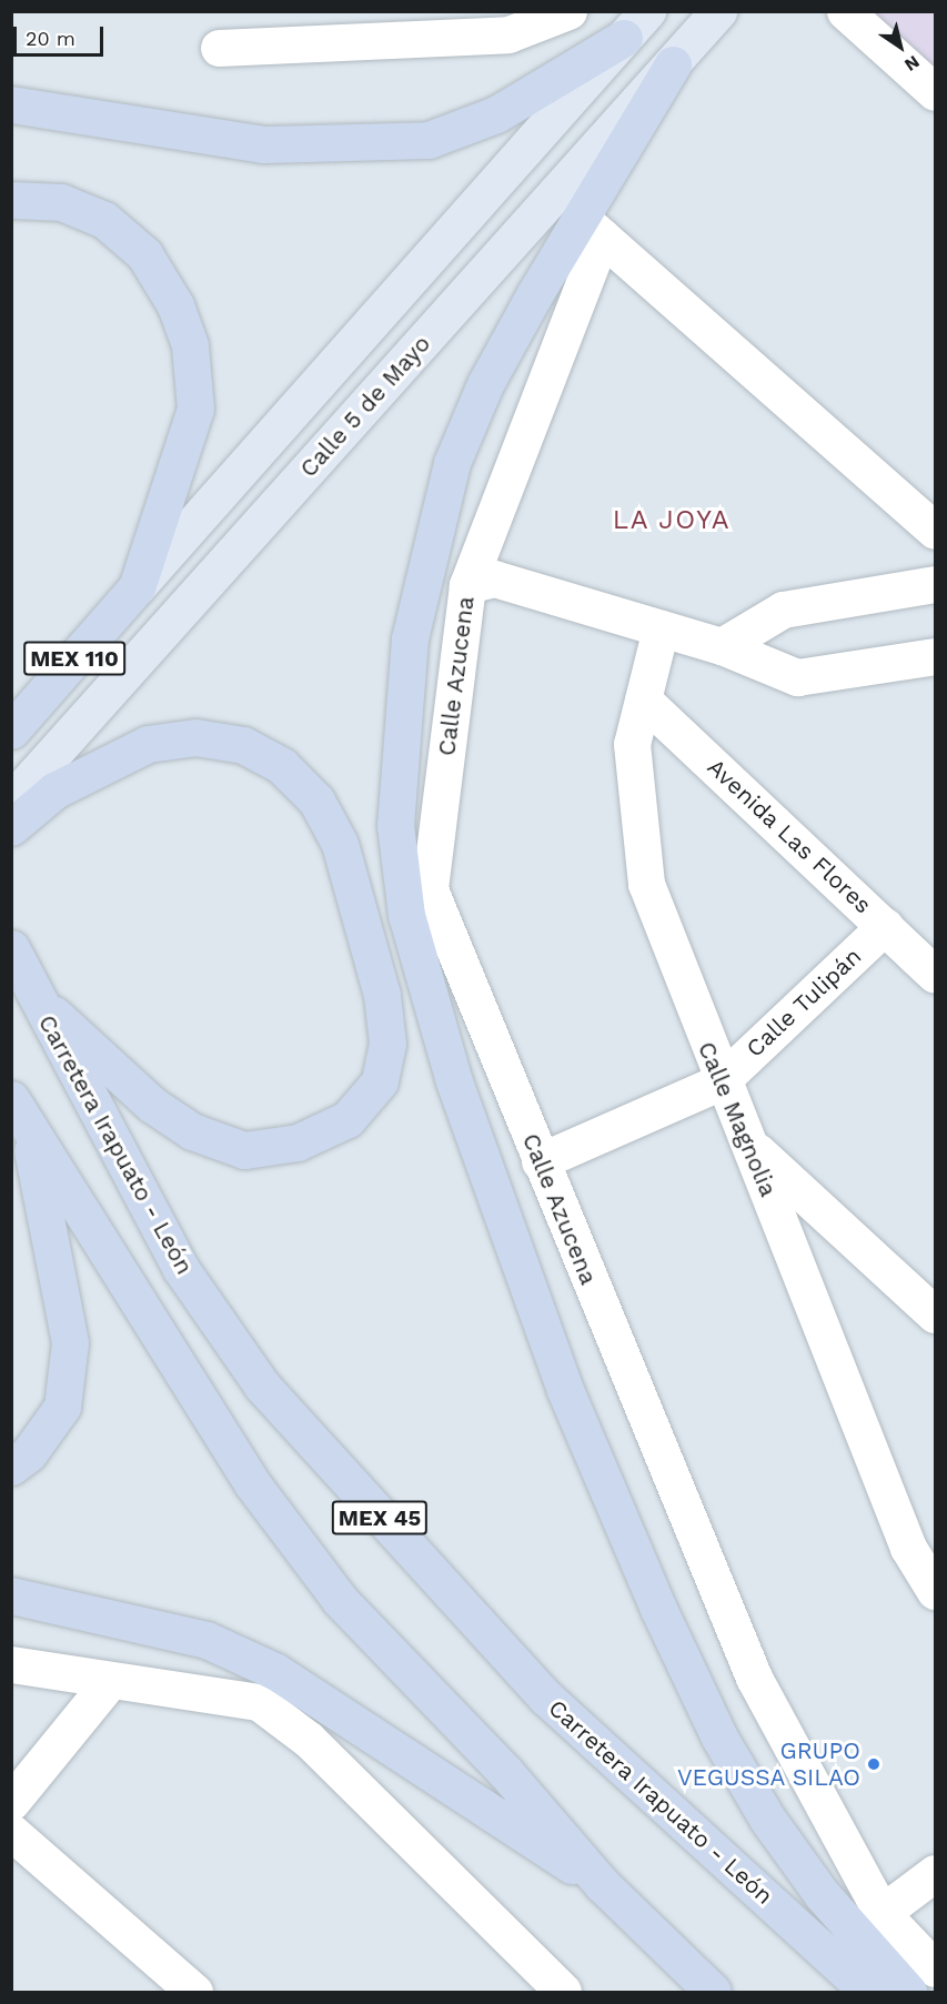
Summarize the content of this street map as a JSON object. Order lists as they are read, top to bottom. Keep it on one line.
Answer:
{"streets":{"highway":["MEX 110","Carretera Irapuato - León","MEX 45"],"main road":["Calle 5 de Mayo"],"street":["Calle Azucena","Avenida Las Flores","Calle Tulipán","Calle Magnolia"]},"crossings":[["Calle Azucena","Calle Tulipán"],["Calle Azucena","Calle Magnolia"],["Avenida Las Flores","Calle Tulipán"],["Avenida Las Flores","Calle Magnolia"],["Calle Tulipán","Calle Magnolia"]],"districts":["LA JOYA"],"places":["GRUPO VEGUSSA SILAO"],"scale_bar":"20 m","north":"bottom right"}
